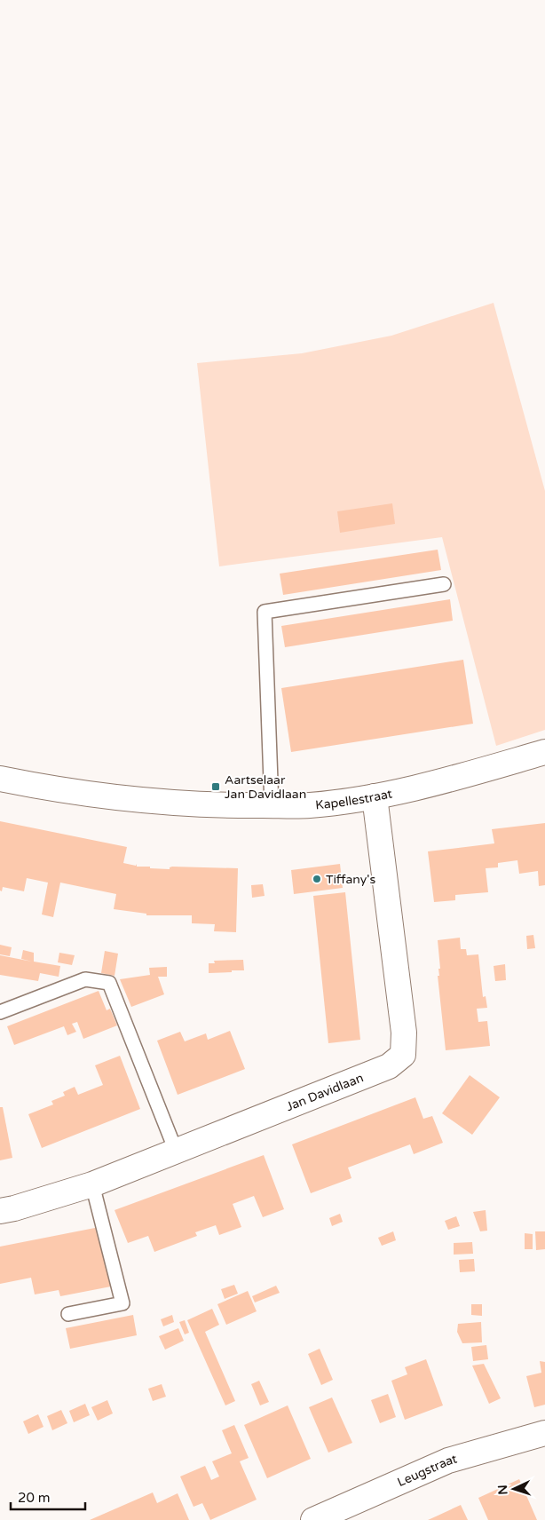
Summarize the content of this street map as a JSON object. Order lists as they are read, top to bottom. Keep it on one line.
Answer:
{"streets":{"street":["Kapellestraat","Jan Davidlaan","Leugstraat"]},"crossings":[["Kapellestraat","Jan Davidlaan"]],"places":{"transit":["Aartselaar Jan Davidlaan"],"other":["Tiffany's"]},"scale_bar":"20 m","north":"left"}
